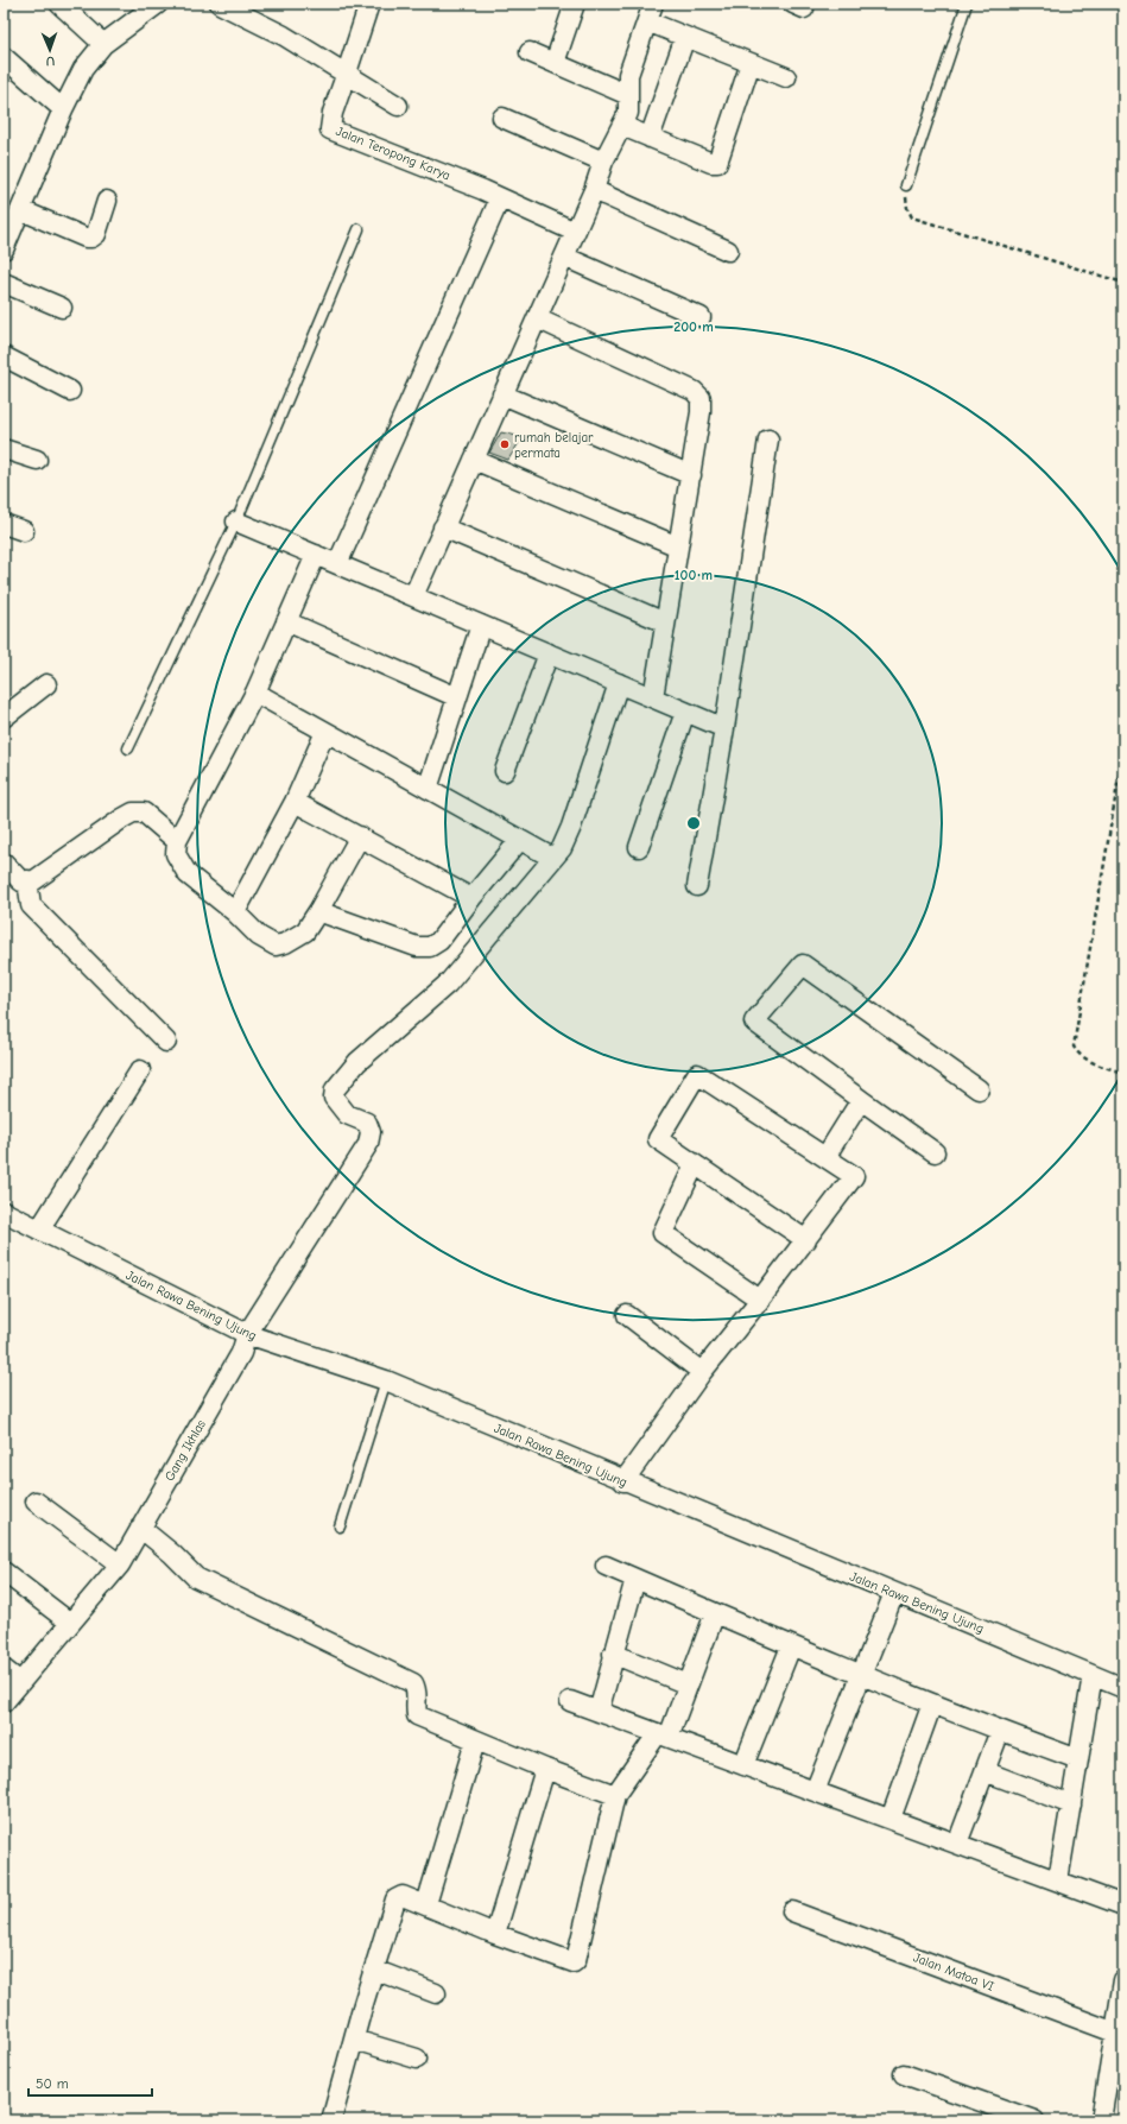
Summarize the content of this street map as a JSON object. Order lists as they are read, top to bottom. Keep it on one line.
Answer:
{"streets":{"street":["Jalan Teropong Karya","Jalan Rawa Bening Ujung","Gang Ikhlas","Jalan Matoa VI"]},"crossings":[["Jalan Rawa Bening Ujung","Gang Ikhlas"]],"places":["rumah belajar permata"],"scale_bar":"50 m","north":"bottom","rings":["200 m","100 m"]}
